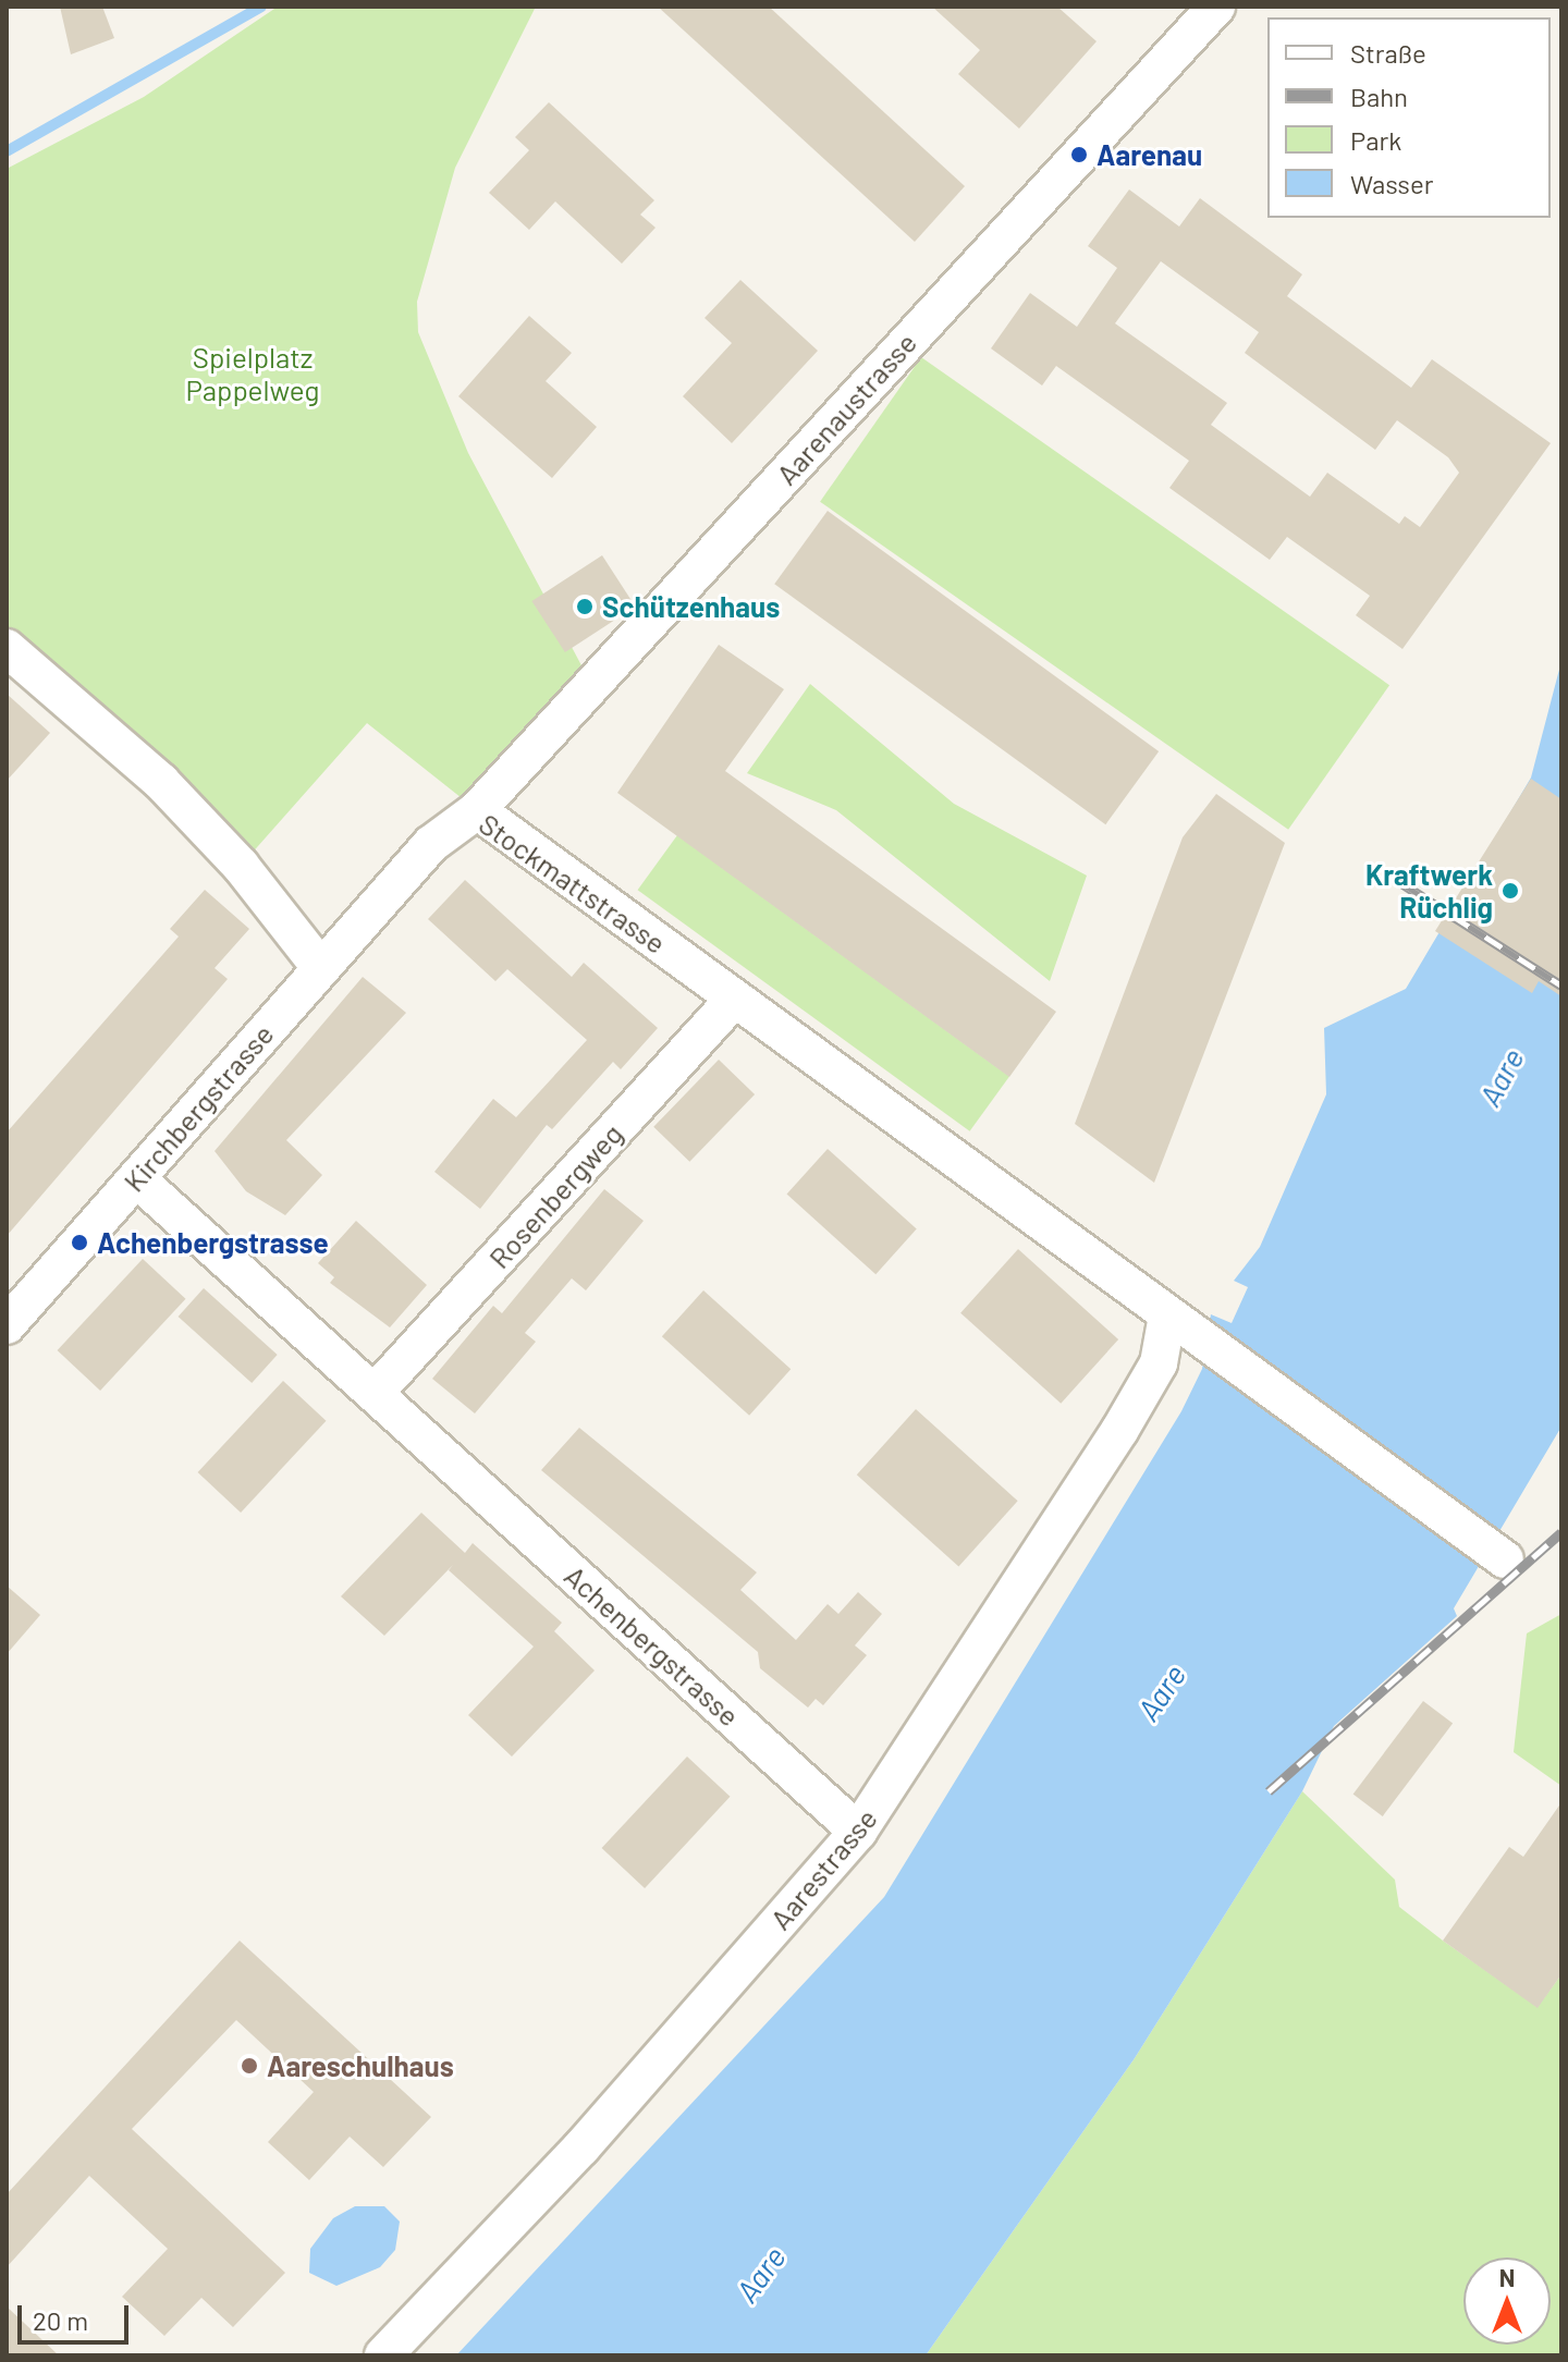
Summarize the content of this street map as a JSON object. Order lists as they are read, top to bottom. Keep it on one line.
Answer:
{"streets":{"street":["Aarenaustrasse","Stockmattstrasse","Kirchbergstrasse","Rosenbergweg","Achenbergstrasse","Aarestrasse"]},"crossings":[["Aarenaustrasse","Stockmattstrasse"],["Stockmattstrasse","Kirchbergstrasse"],["Stockmattstrasse","Rosenbergweg"],["Stockmattstrasse","Aarestrasse"],["Kirchbergstrasse","Achenbergstrasse"],["Rosenbergweg","Achenbergstrasse"],["Achenbergstrasse","Aarestrasse"]],"water":["Aare"],"parks":["Spielplatz Pappelweg"],"places":["Aarenau","Schützenhaus","Kraftwerk Rüchlig","Achenbergstrasse","Aareschulhaus"],"legend":["Straße","Bahn","Park","Wasser"],"scale_bar":"20 m","north":"top"}
